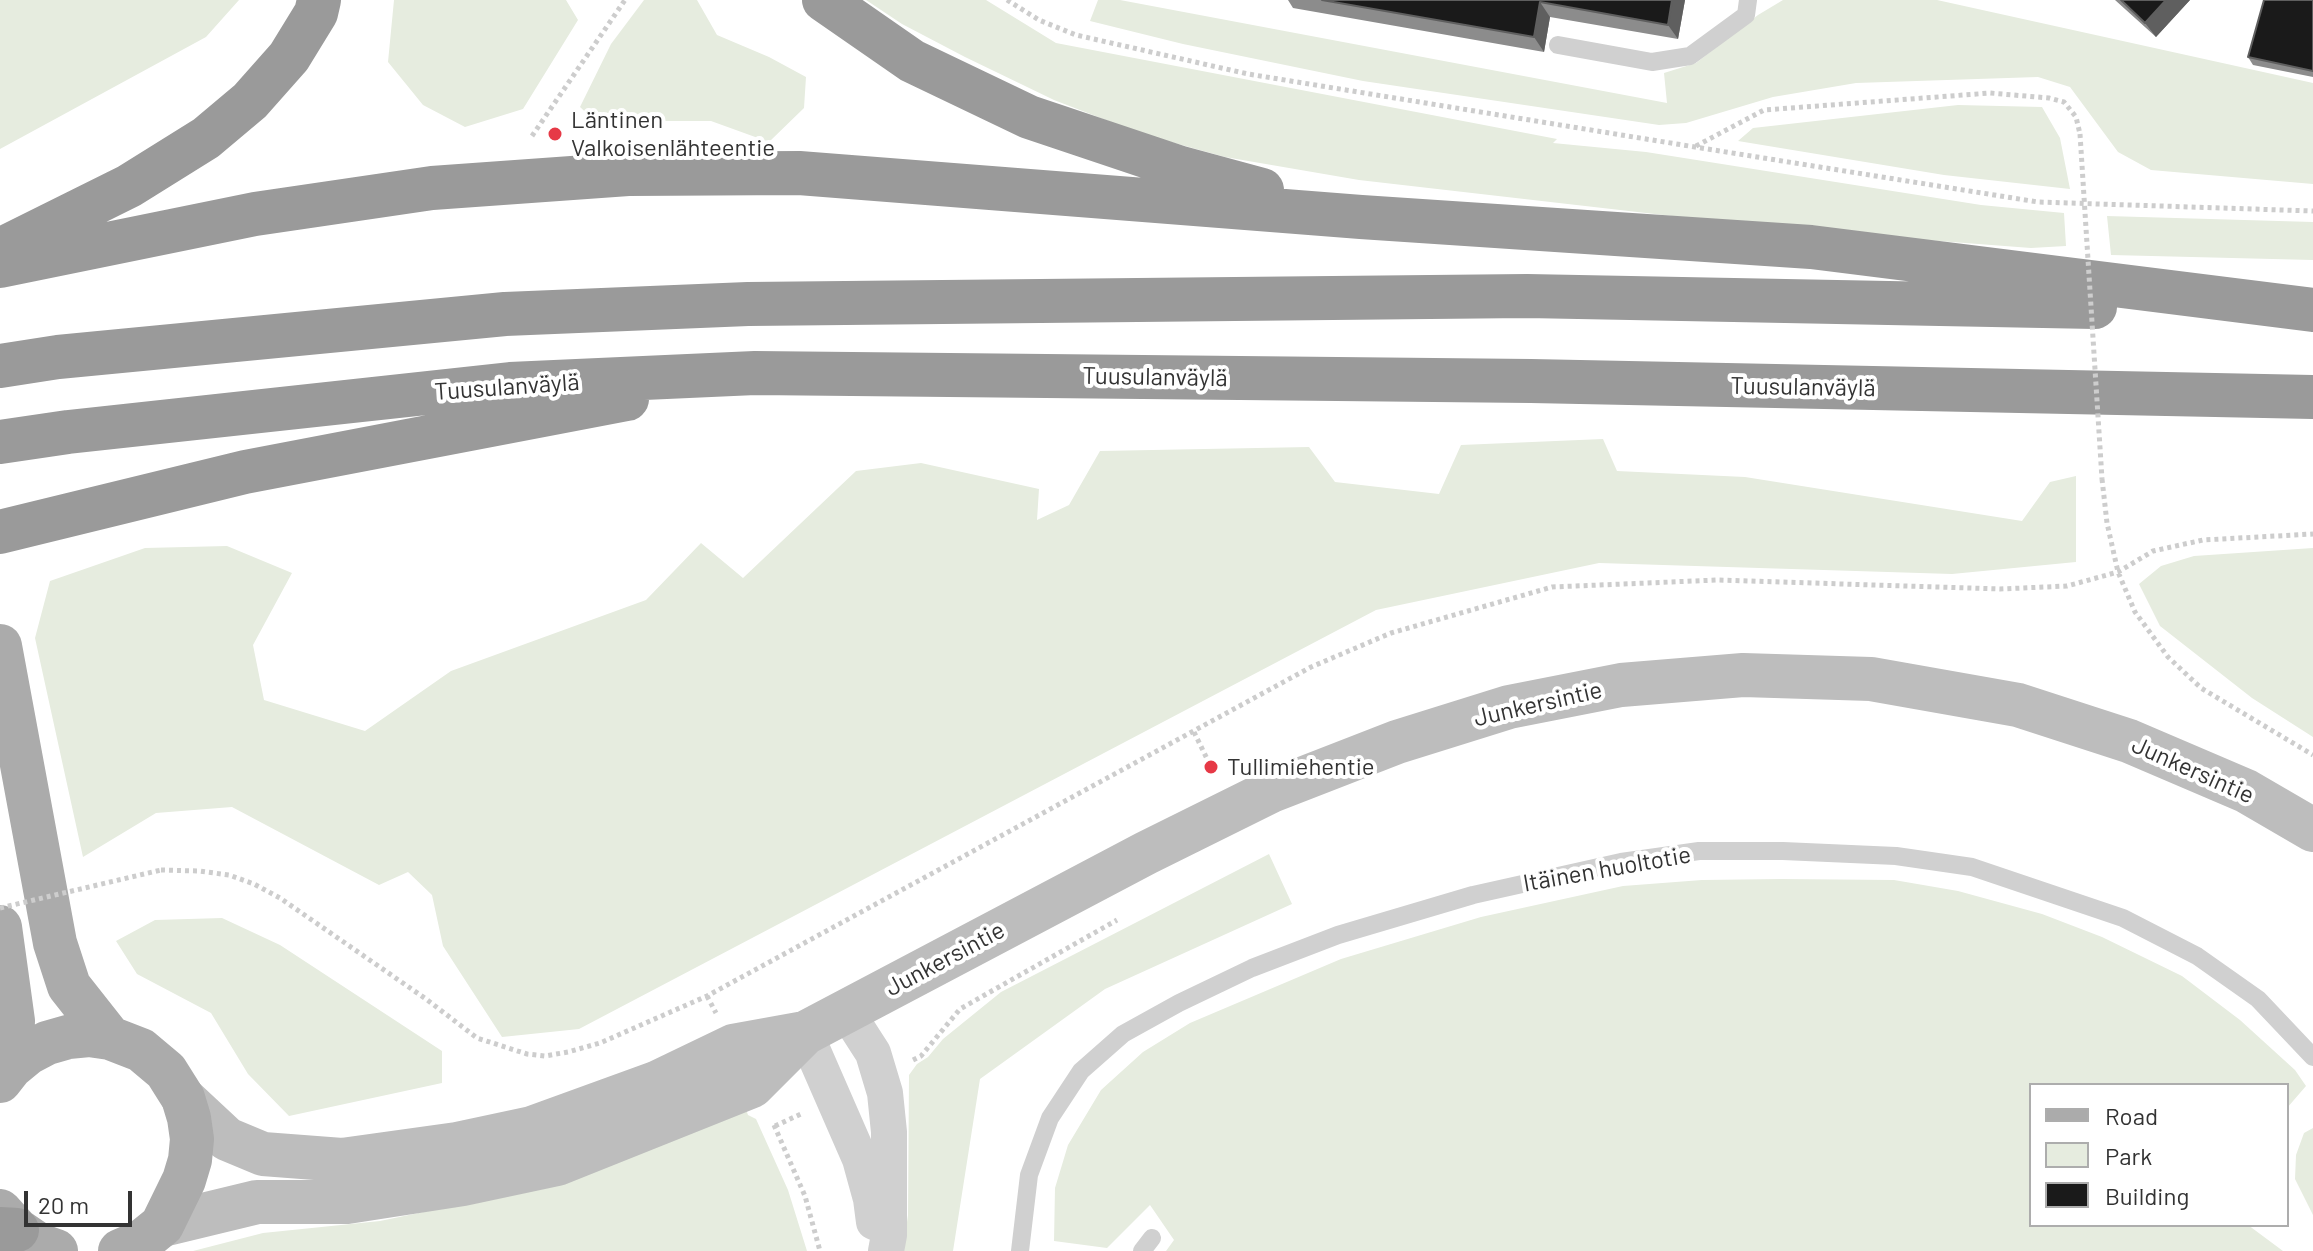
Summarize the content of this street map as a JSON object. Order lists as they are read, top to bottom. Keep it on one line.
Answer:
{"streets":{"highway":["Tuusulanväylä"],"main road":["Junkersintie"],"lane":["Itäinen huoltotie"]},"places":["Läntinen Valkoisenlähteentie","Tullimiehentie"],"legend":["Road","Park","Building"],"scale_bar":"20 m"}
